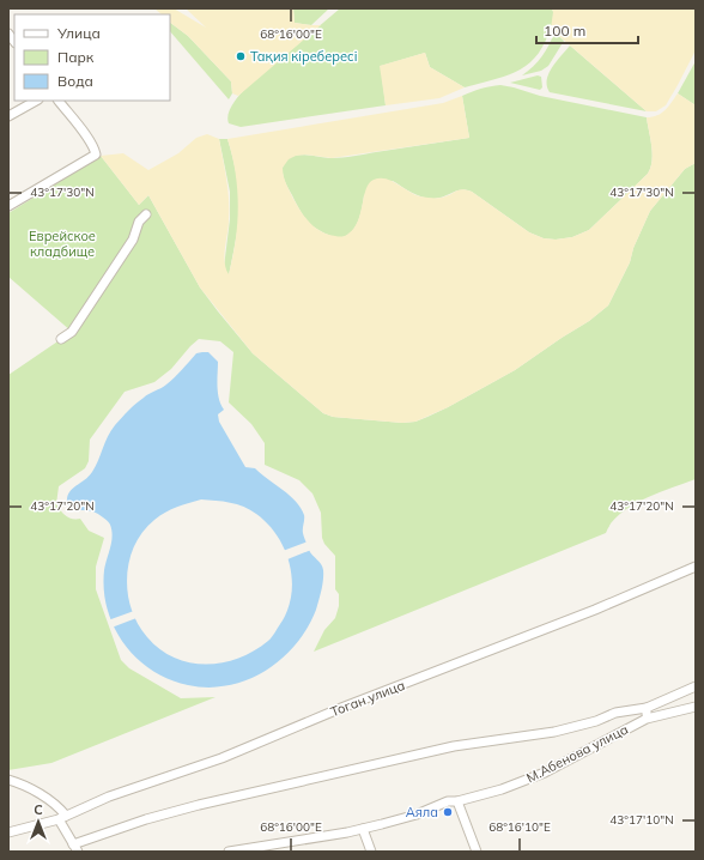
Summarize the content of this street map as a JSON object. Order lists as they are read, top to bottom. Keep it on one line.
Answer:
{"streets":{"street":["Тоган улица","М.Абенова улица"]},"parks":["Еврейское кладбище"],"places":["Тақия кіребересі","Аяла"],"legend":["Улица","Парк","Вода"],"scale_bar":"100 m","north":"top","coordinates":["68°16'00\"E","43°17'30\"N","43°17'20\"N","43°17'10\"N","68°16'10\"E"]}
